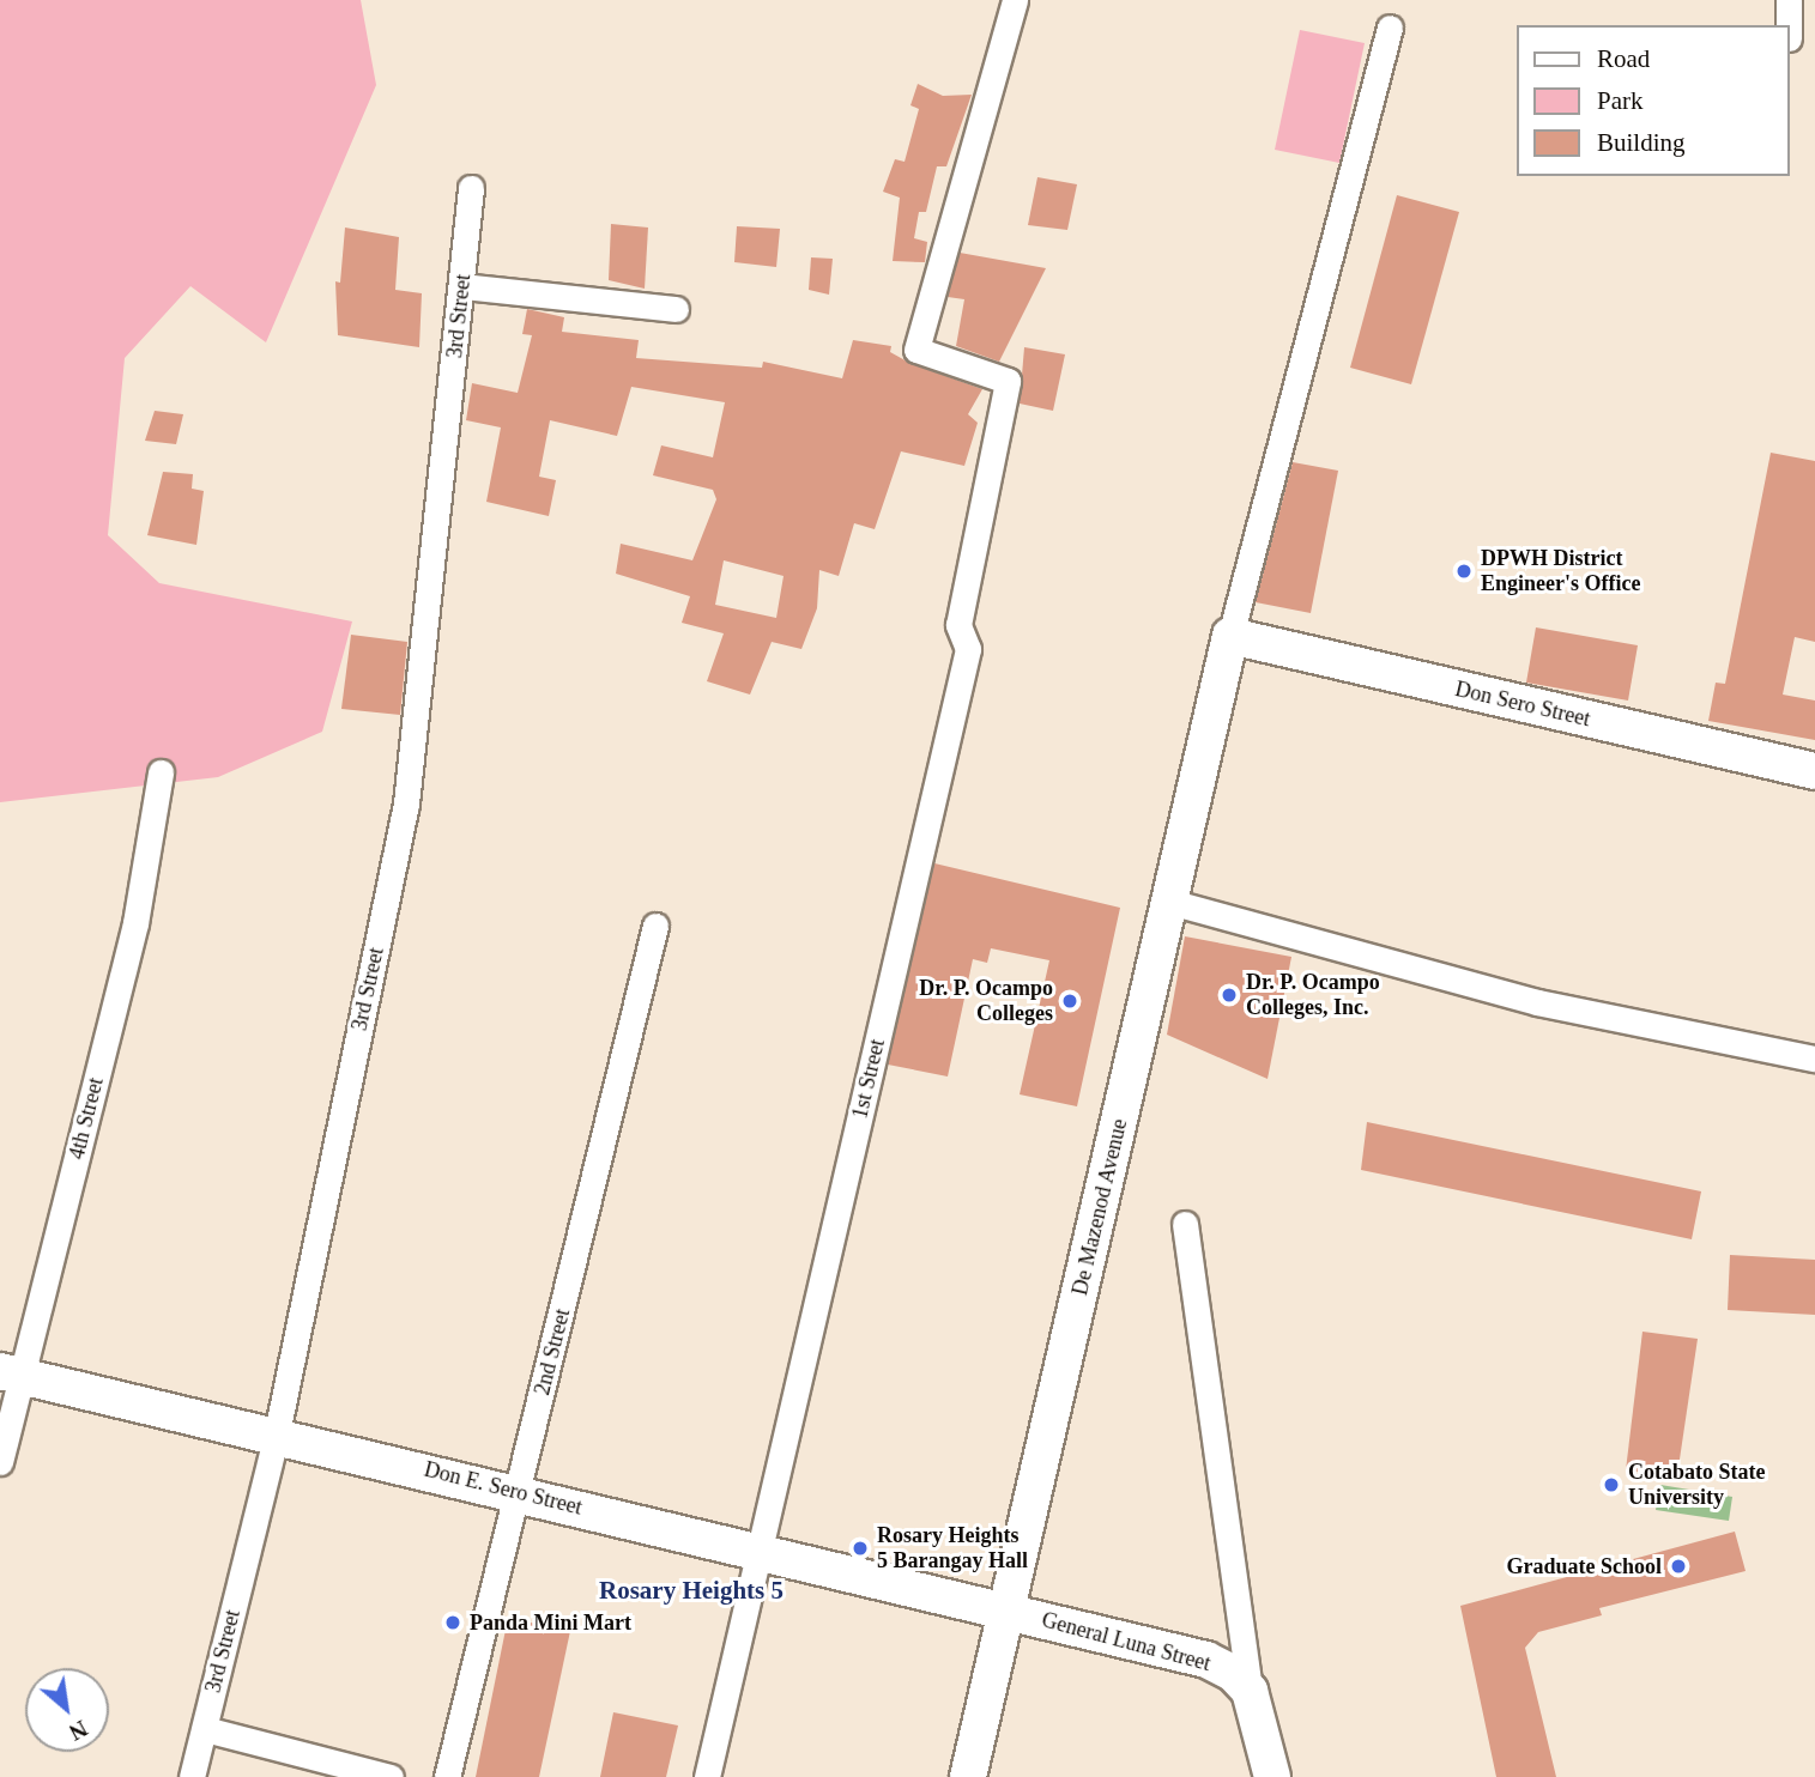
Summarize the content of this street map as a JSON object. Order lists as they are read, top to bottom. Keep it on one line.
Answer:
{"streets":{"main road":["Don Sero Street","De Mazenod Avenue","Don E. Sero Street","General Luna Street"],"street":["3rd Street","1st Street","4th Street","2nd Street"]},"crossings":[["3rd Street","Don E. Sero Street"],["Don Sero Street","De Mazenod Avenue"],["1st Street","Don E. Sero Street"],["4th Street","Don E. Sero Street"],["De Mazenod Avenue","Don E. Sero Street"],["De Mazenod Avenue","General Luna Street"],["2nd Street","Don E. Sero Street"],["Don E. Sero Street","General Luna Street"]],"districts":["Rosary Heights 5"],"places":["DPWH District Engineer's Office","Dr. P. Ocampo Colleges, Inc.","Dr. P. Ocampo Colleges","Cotabato State University","Rosary Heights 5 Barangay Hall","Graduate School","Panda Mini Mart"],"legend":["Road","Park","Building"],"north":"bottom right"}
